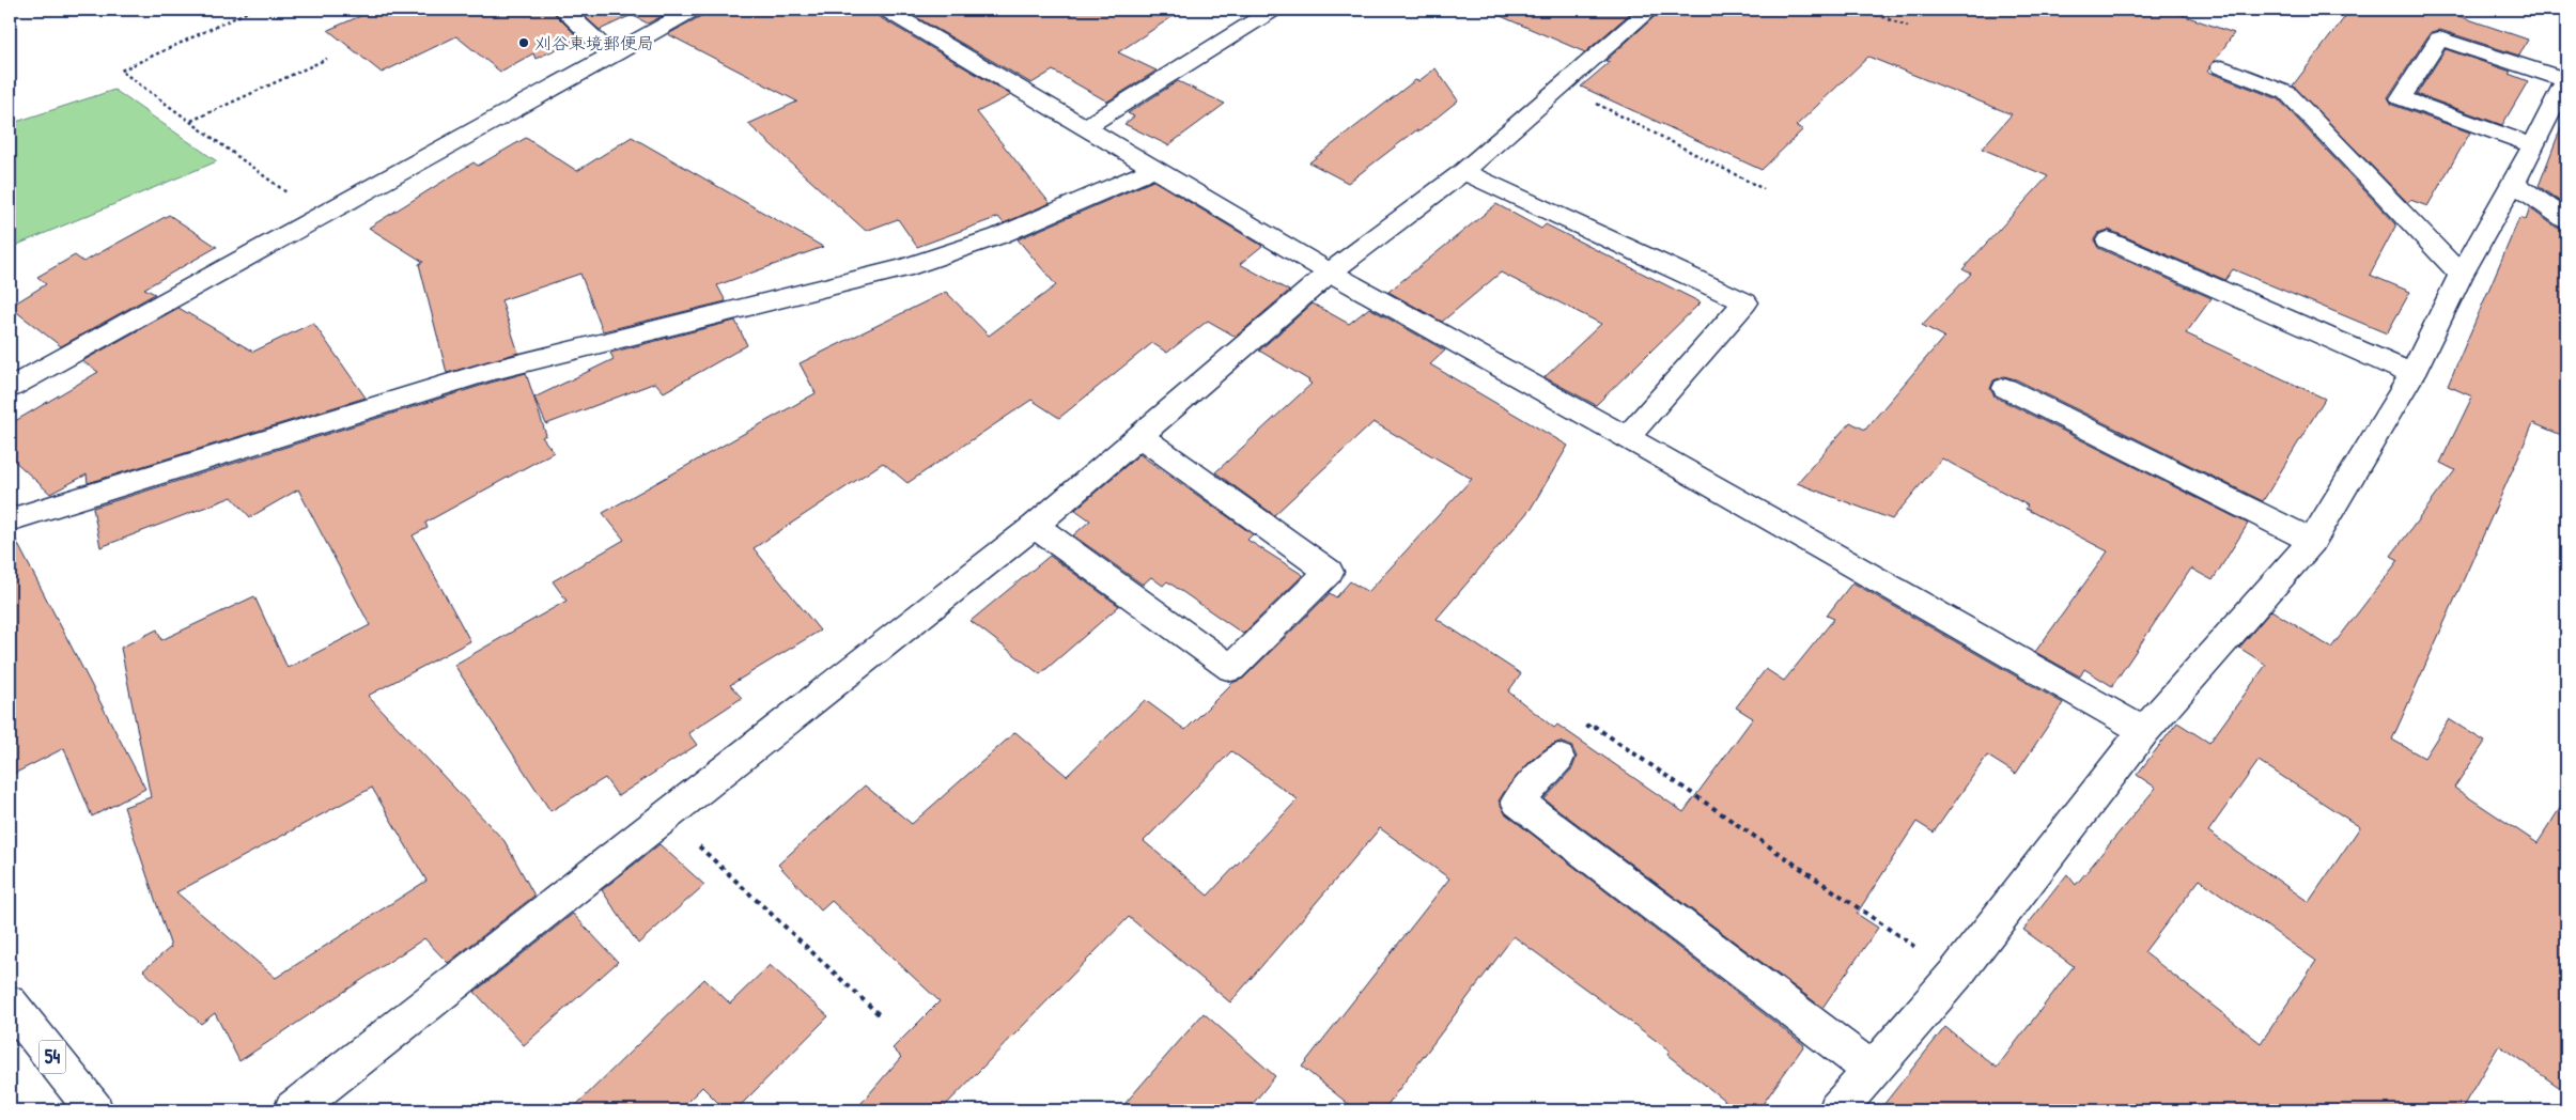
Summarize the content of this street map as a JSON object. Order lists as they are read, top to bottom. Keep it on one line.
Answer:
{"streets":{"street":["54"]},"places":["刈谷東境郵便局"]}
